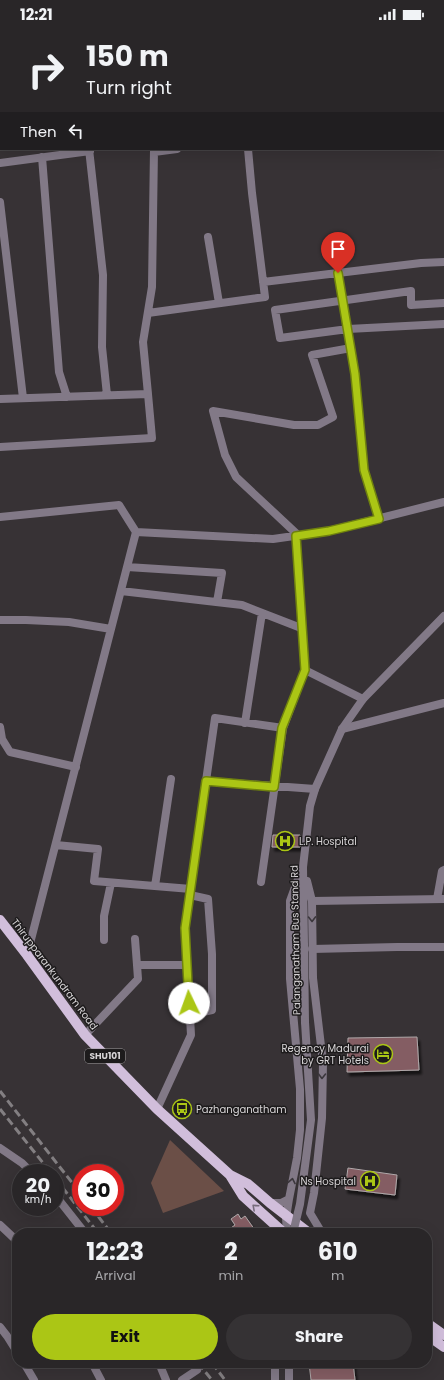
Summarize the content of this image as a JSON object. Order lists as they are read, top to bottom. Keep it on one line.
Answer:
{"streets":{"main road":["Thirupparankundram Road","SHU101"],"street":["Palanganatham Bus Stand Rd"]},"places":{"hospital":["L.P. Hospital","Ns Hospital"],"hotel":["Regency Madurai by GRT Hotels"],"bus stop":["Pazhanganatham"]},"page":{"status":"12:21","turn":["150 m","Turn right"],"then":"Then","speed":"20 km/h","limit":"30","eta":["12:23","Arrival","2","min","610","m"],"buttons":["Exit","Share"]}}
